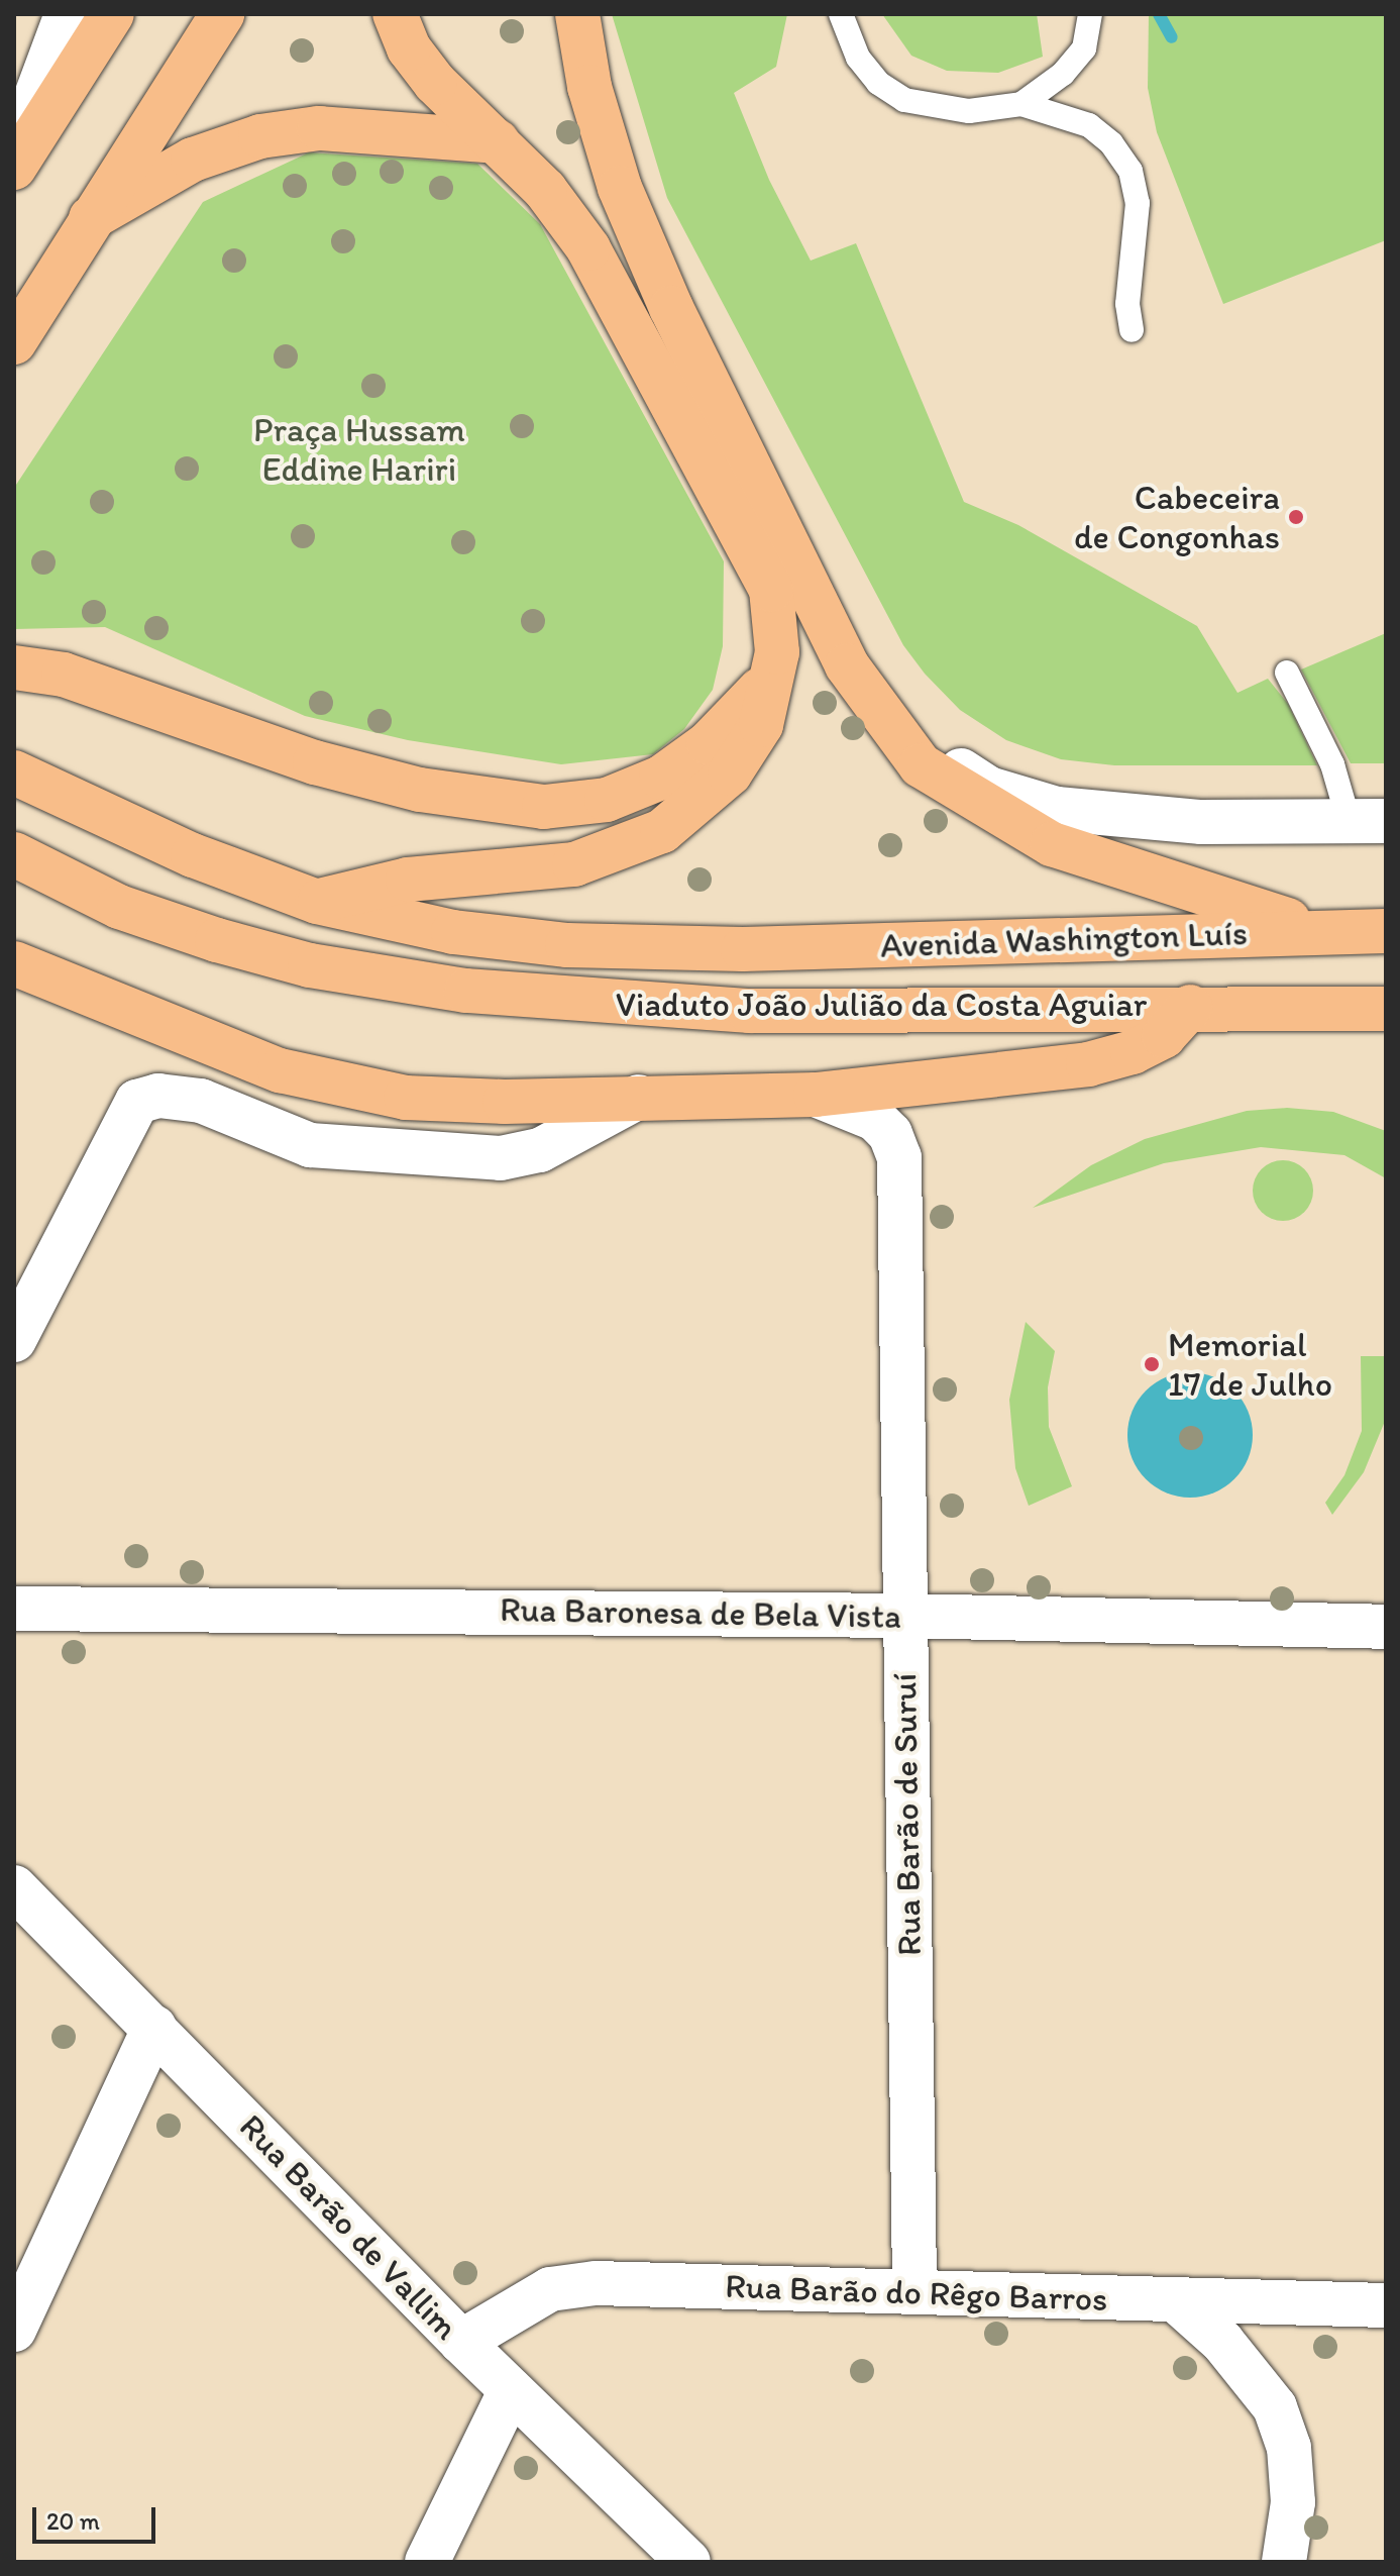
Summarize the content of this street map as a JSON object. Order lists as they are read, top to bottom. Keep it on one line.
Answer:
{"streets":{"highway":["Avenida Washington Luís","Viaduto João Julião da Costa Aguiar"],"street":["Rua Baronesa de Bela Vista","Rua Barão de Suruí","Rua Barão de Vallim","Rua Barão do Rêgo Barros"]},"crossings":[["Avenida Washington Luís","Viaduto João Julião da Costa Aguiar"],["Rua Baronesa de Bela Vista","Rua Barão de Suruí"],["Rua Barão de Suruí","Rua Barão do Rêgo Barros"],["Rua Barão de Vallim","Rua Barão do Rêgo Barros"]],"parks":["Praça Hussam Eddine Hariri"],"places":["Cabeceira de Congonhas","Memorial 17 de Julho"],"scale_bar":"20 m"}
